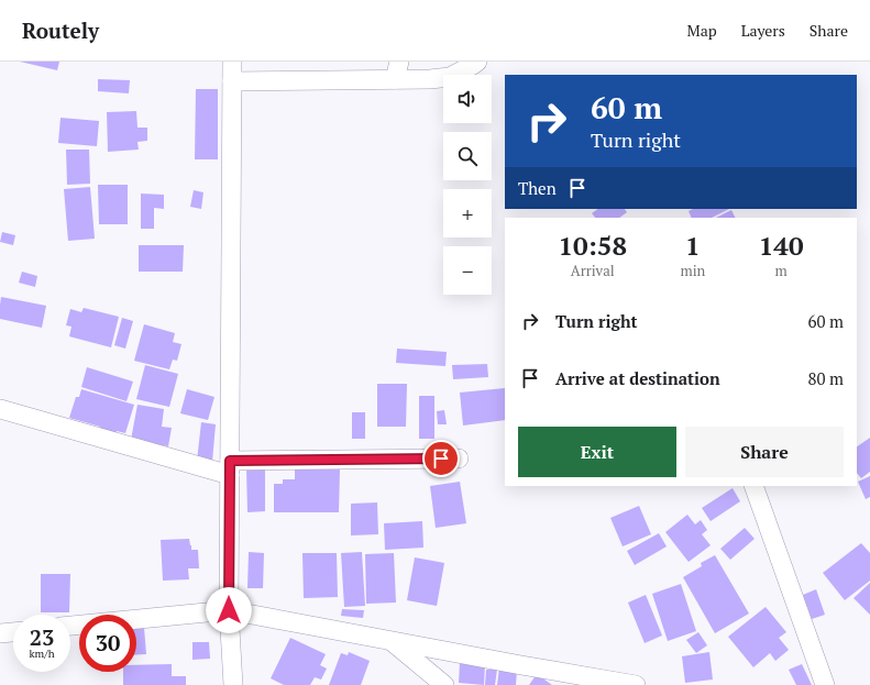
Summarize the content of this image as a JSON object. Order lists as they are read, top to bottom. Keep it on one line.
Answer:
{"page":{"header":"Routely","nav":["Map","Layers","Share"],"map_buttons":["+","−"],"turn":["60 m","Turn right"],"then":"Then","eta":["10:58","Arrival","1","min","140","m"],"list":[{"name":"Turn right","value":"60 m"},{"name":"Arrive at destination","value":"80 m"}],"buttons":["Exit","Share"],"speed":"23 km/h","limit":"30"}}
